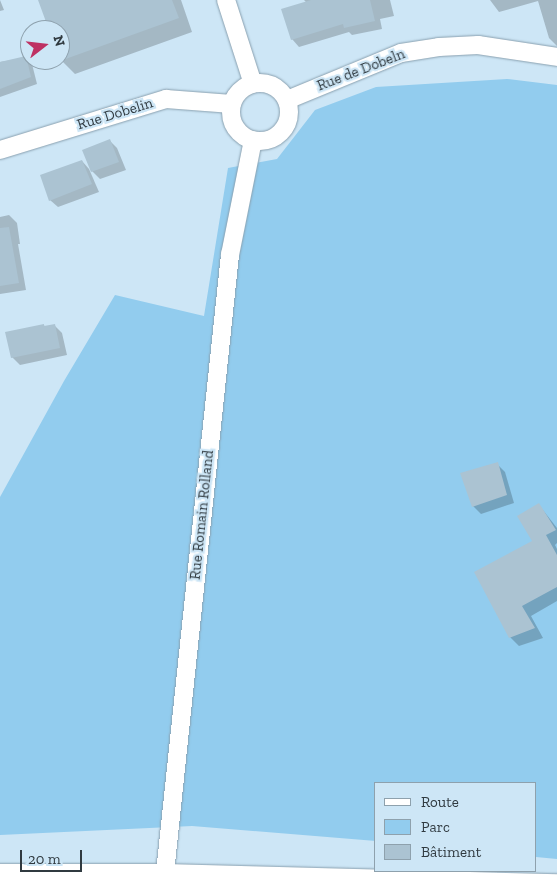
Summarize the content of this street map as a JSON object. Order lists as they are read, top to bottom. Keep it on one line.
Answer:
{"streets":{"street":["Rue de Dobeln","Rue Dobelin","Rue Romain Rolland"]},"crossings":[["Rue de Dobeln","Rue Dobelin"],["Rue de Dobeln","Rue Romain Rolland"],["Rue Dobelin","Rue Romain Rolland"]],"legend":["Route","Parc","Bâtiment"],"scale_bar":"20 m","north":"right"}
